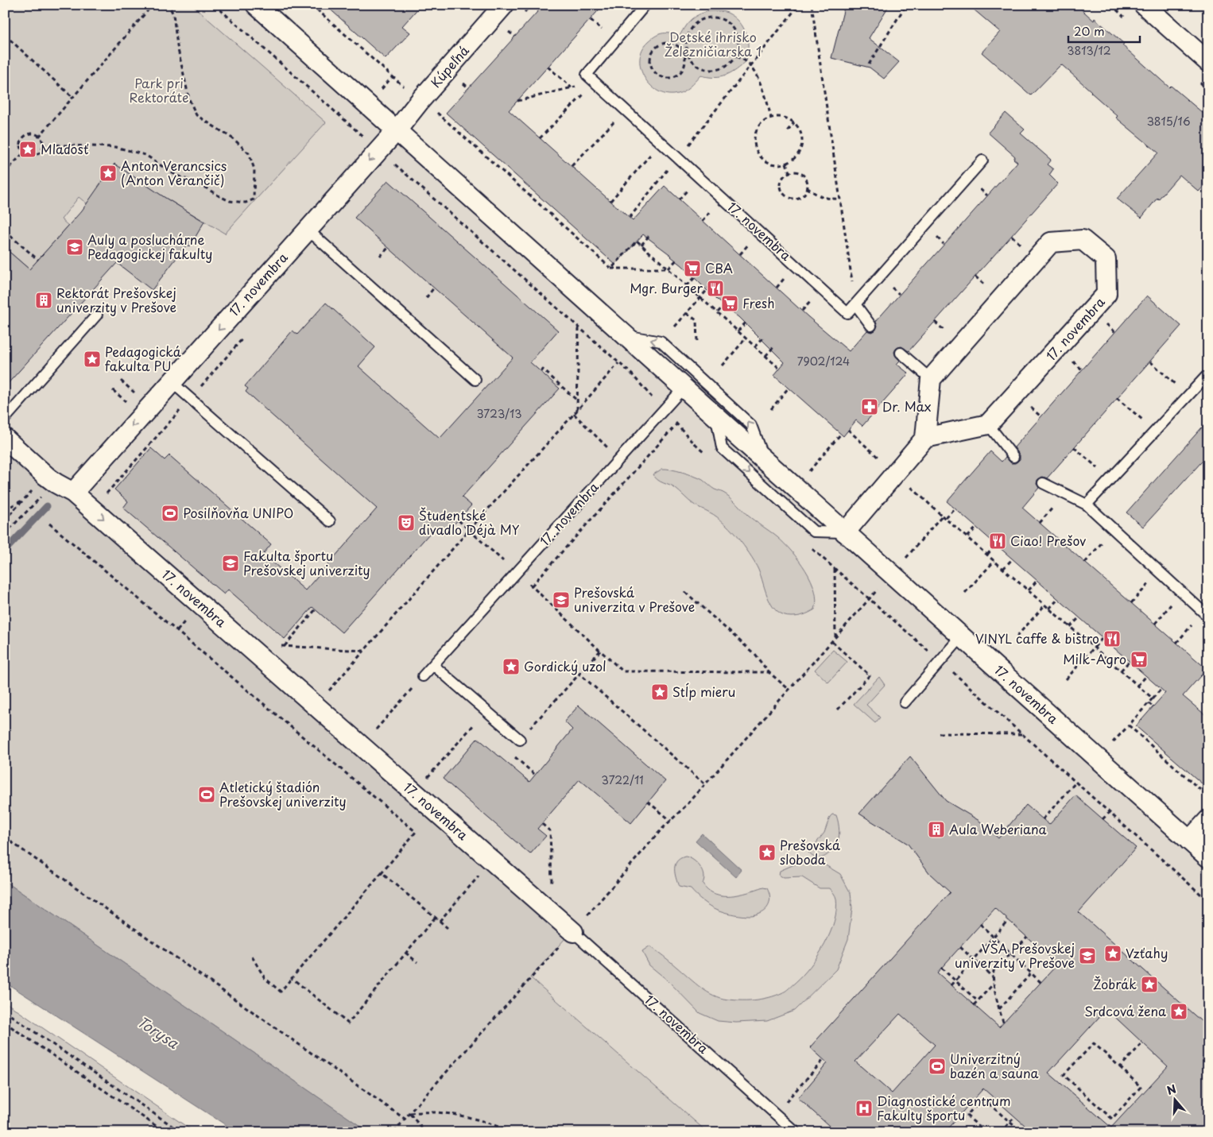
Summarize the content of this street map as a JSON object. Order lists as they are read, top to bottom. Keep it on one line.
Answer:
{"streets":{"street":["Kúpeľná","17. novembra"]},"crossings":[["Kúpeľná","17. novembra"]],"water":["Torysa"],"parks":["Detské ihrisko Železničiarska 1","Park pri Rektoráte"],"places":{"place":["Mladosť","Anton Verancsics (Anton Verančič)","Pedagogická fakulta PU","Gordický uzol","Stĺp mieru","Prešovská sloboda","Vzťahy","Žobrák","Srdcová žena"],"school or university":["Auly a posluchárne Pedagogickej fakulty","Fakulta športu Prešovskej univerzity","Prešovská univerzita v Prešove","VŠA Prešovskej univerzity v Prešove"],"supermarket":["CBA","Fresh","Milk-Agro"],"restaurant":["Mgr. Burger","Ciao! Prešov","VINYL caffe & bistro"],"building":["Rektorát Prešovskej univerzity v Prešove","Aula Weberiana"],"pharmacy":["Dr. Max"],"sports":["Posilňovňa UNIPO","Atletický štadión Prešovskej univerzity","Univerzitný bazén a sauna"],"theatre":["Študentské divadlo Déjà MY"],"hospital":["Diagnostické centrum Fakulty športu"]},"house_numbers":["3813/12","3815/16","7902/124","3723/13","3722/11"],"scale_bar":"20 m","north":"top"}
